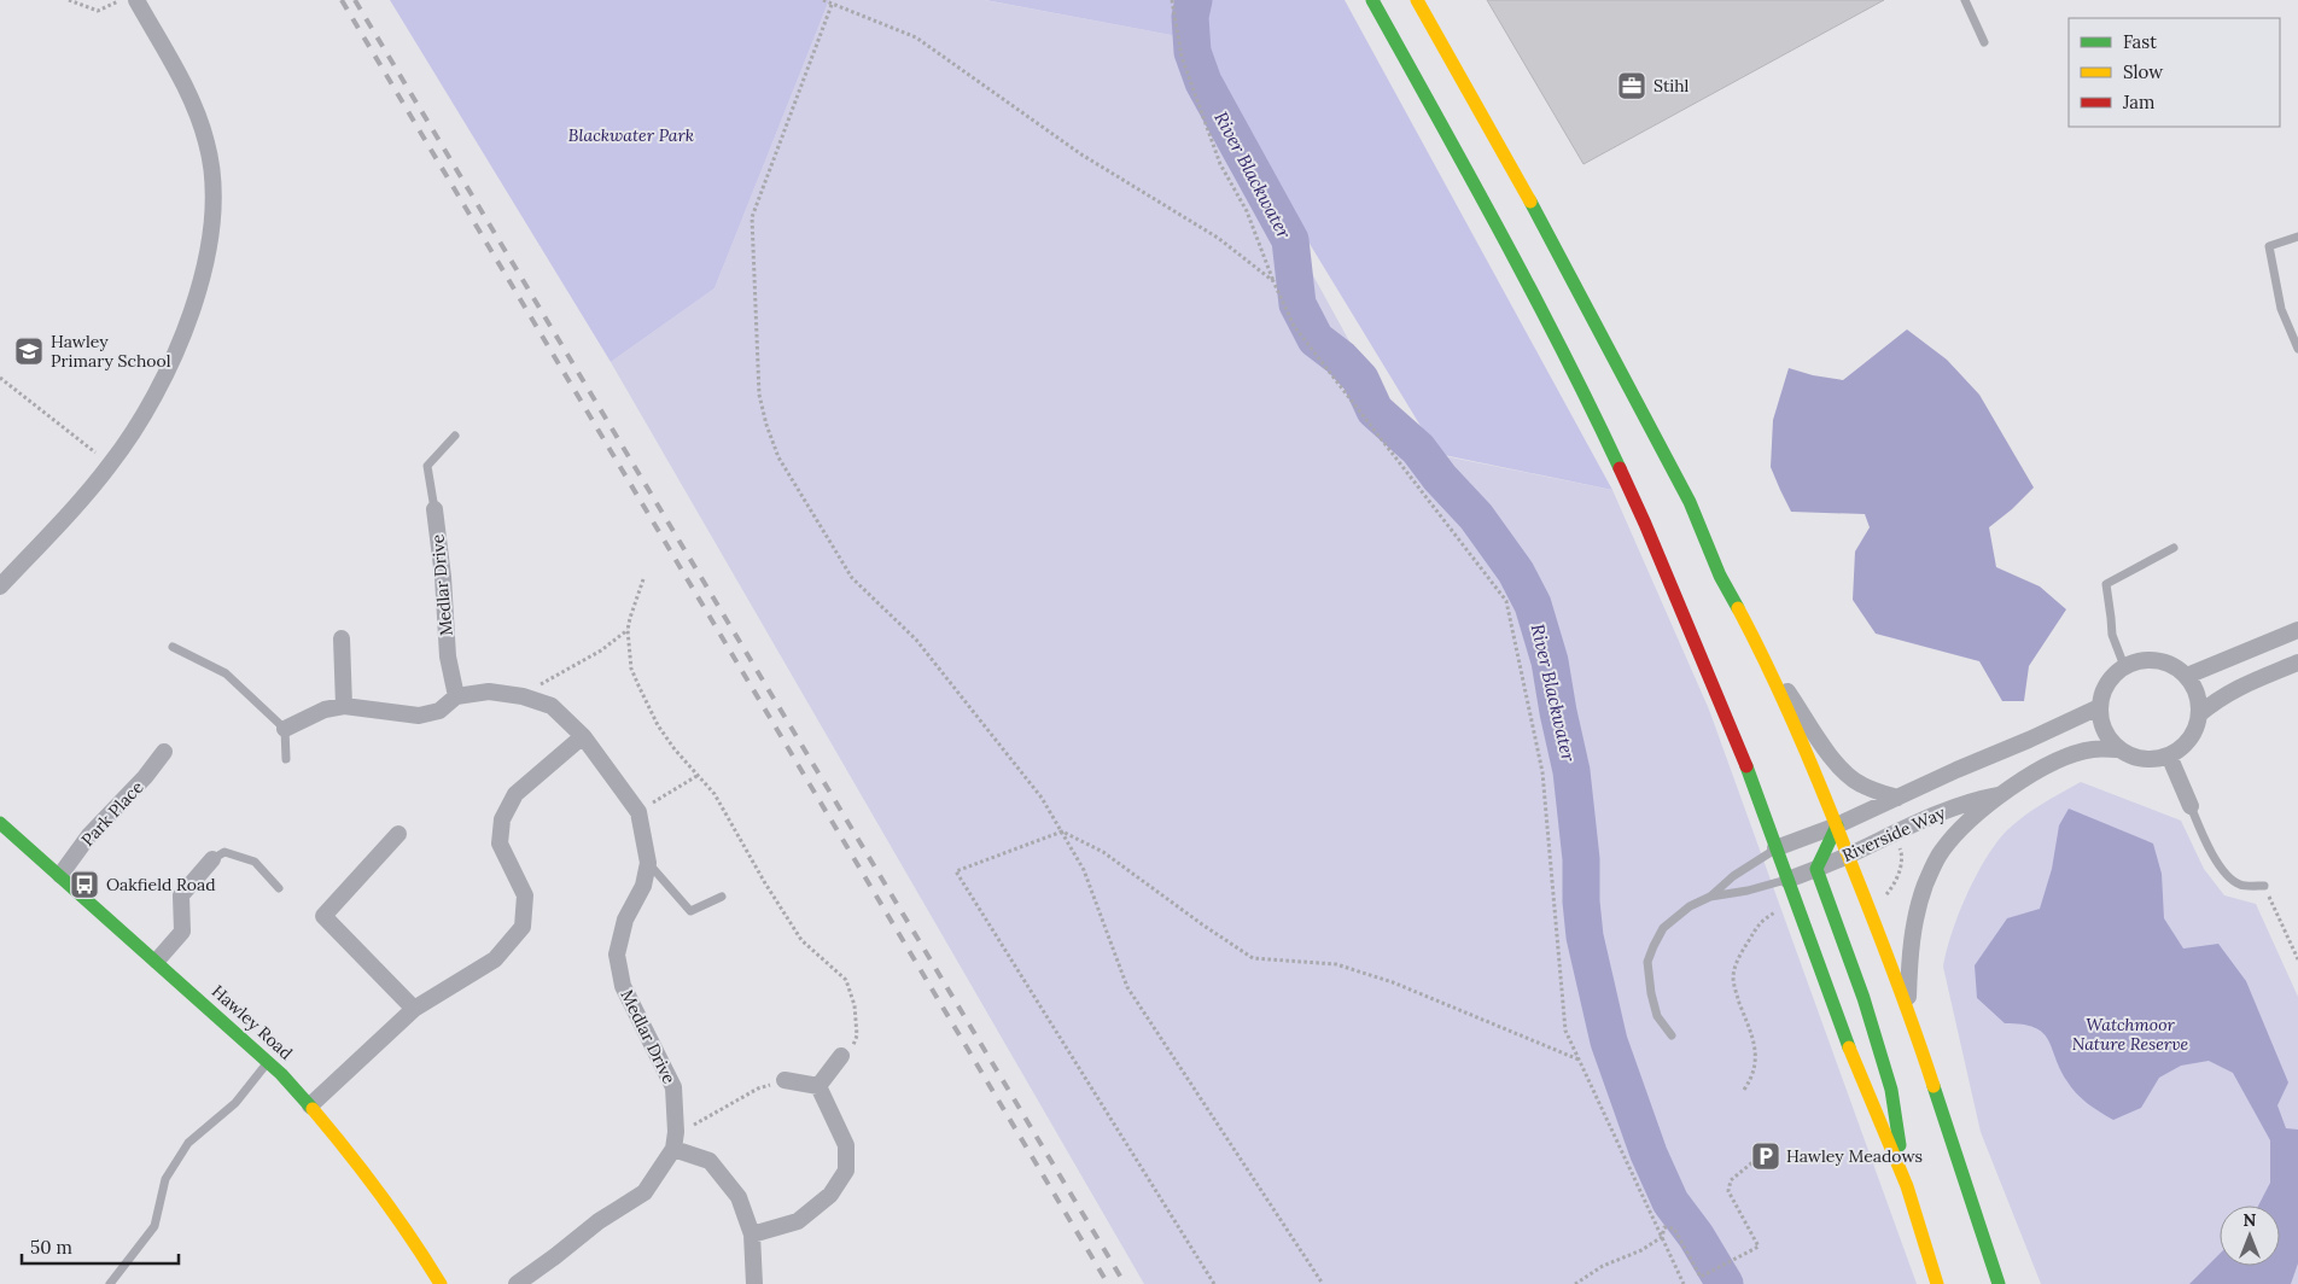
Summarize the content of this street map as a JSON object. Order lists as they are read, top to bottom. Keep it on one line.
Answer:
{"streets":{"main road":["Hawley Road"],"street":["Medlar Drive","Park Place","Riverside Way"]},"crossings":[["Park Place","Hawley Road"]],"water":["River Blackwater"],"parks":["Blackwater Park","Watchmoor Nature Reserve"],"places":{"office":["Stihl"],"school or university":["Hawley Primary School"],"bus stop":["Oakfield Road"],"parking":["Hawley Meadows"]},"legend":["Fast","Slow","Jam"],"scale_bar":"50 m","north":"top"}
